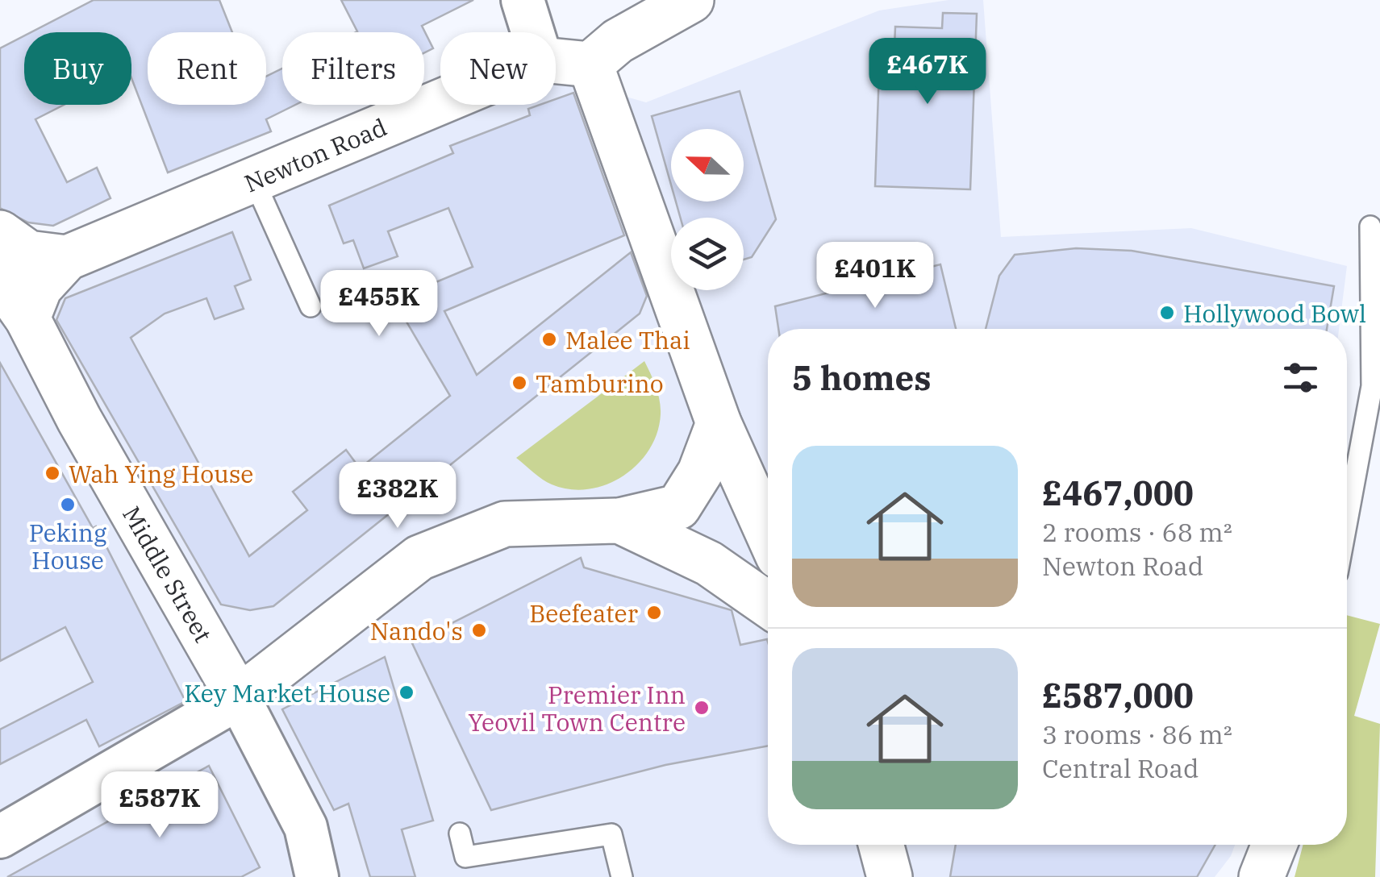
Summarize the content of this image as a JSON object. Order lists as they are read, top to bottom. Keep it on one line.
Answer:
{"streets":{"street":["Newton Road","Middle Street"]},"places":["Hollywood Bowl","Malee Thai","Tamburino","Wah Ying House","Peking House","Beefeater","Nando's","Key Market House","Premier Inn Yeovil Town Centre"],"north":"left","page":{"chip":["Buy","Rent","Filters","New"],"price":["£467K","£401K","£455K","£382K","£587K"],"heading":"5 homes","list":[{"name":"£467,000","note":"2 rooms · 68 m² · Newton Road"},{"name":"£587,000","note":"3 rooms · 86 m² · Central Road"}]}}
